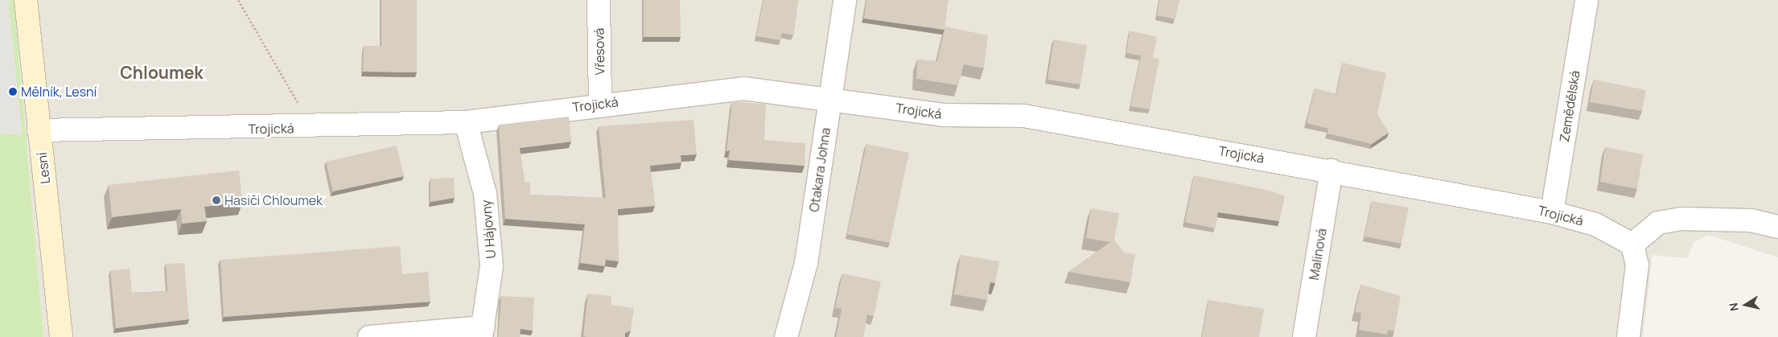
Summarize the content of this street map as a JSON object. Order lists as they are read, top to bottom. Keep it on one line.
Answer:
{"streets":{"street":["Vřesová","Trojická","Zemědělská","Lesní","Otakara Johna","U Hájovny","Malinová"]},"crossings":[["Vřesová","Trojická"],["Trojická","Zemědělská"],["Trojická","Lesní"],["Trojická","Otakara Johna"],["Trojická","U Hájovny"],["Trojická","Malinová"]],"districts":["Chloumek"],"places":["Mělník, Lesní","Hasiči Chloumek"],"north":"left"}
